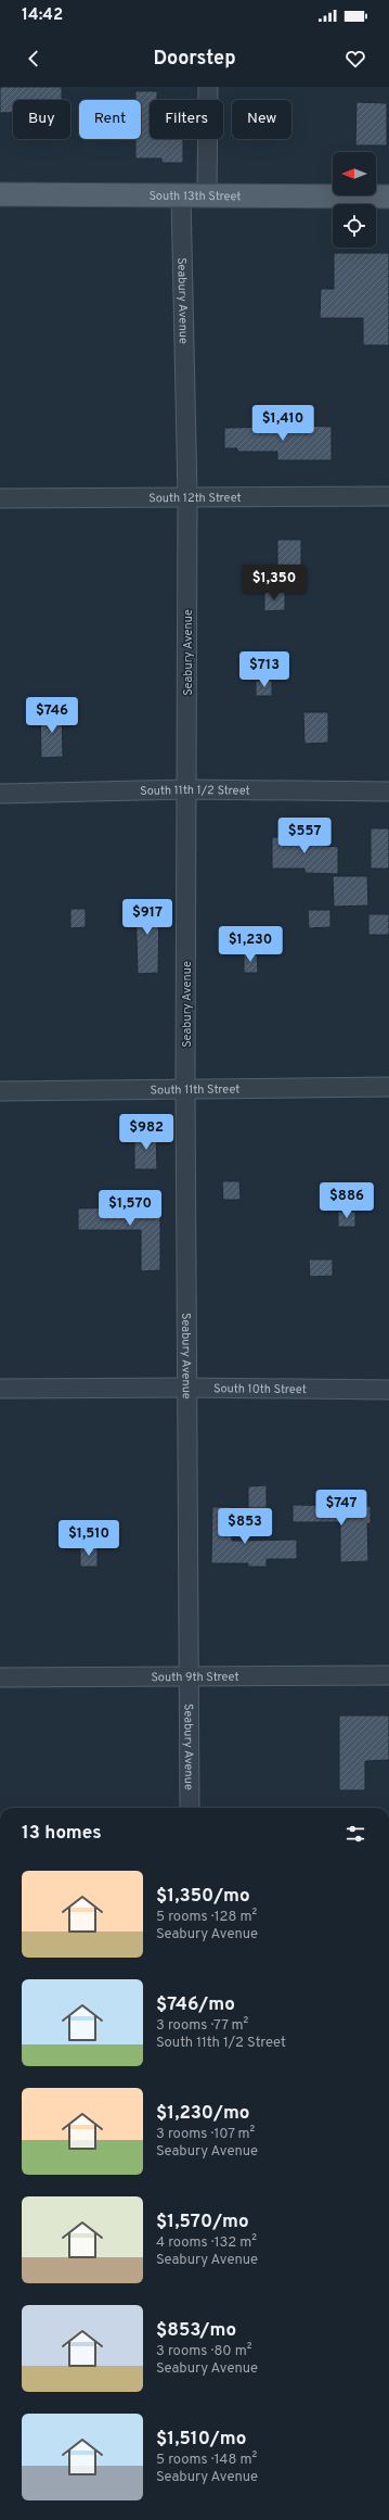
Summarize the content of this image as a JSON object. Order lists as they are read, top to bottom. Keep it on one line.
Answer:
{"streets":{"main road":["South 13th Street"],"street":["Seabury Avenue","South 12th Street","South 11th 1/2 Street","South 11th Street","South 10th Street","South 9th Street"]},"crossings":[["South 13th Street","Seabury Avenue"],["Seabury Avenue","South 12th Street"],["Seabury Avenue","South 11th 1/2 Street"],["Seabury Avenue","South 11th Street"],["Seabury Avenue","South 10th Street"],["Seabury Avenue","South 9th Street"]],"north":"left","page":{"status":"14:42","header":"Doorstep","chip":["Buy","Rent","Filters","New"],"price":["$1,410","$1,350","$713","$746","$557","$917","$1,230","$982","$886","$1,570","$747","$853","$1,510"],"heading":"13 homes","list":[{"name":"$1,350/mo","note":"5 rooms · 128 m² · Seabury Avenue"},{"name":"$746/mo","note":"3 rooms · 77 m² · South 11th 1/2 Street"},{"name":"$1,230/mo","note":"3 rooms · 107 m² · Seabury Avenue"},{"name":"$1,570/mo","note":"4 rooms · 132 m² · Seabury Avenue"},{"name":"$853/mo","note":"3 rooms · 80 m² · Seabury Avenue"},{"name":"$1,510/mo","note":"5 rooms · 148 m² · Seabury Avenue"}]}}
